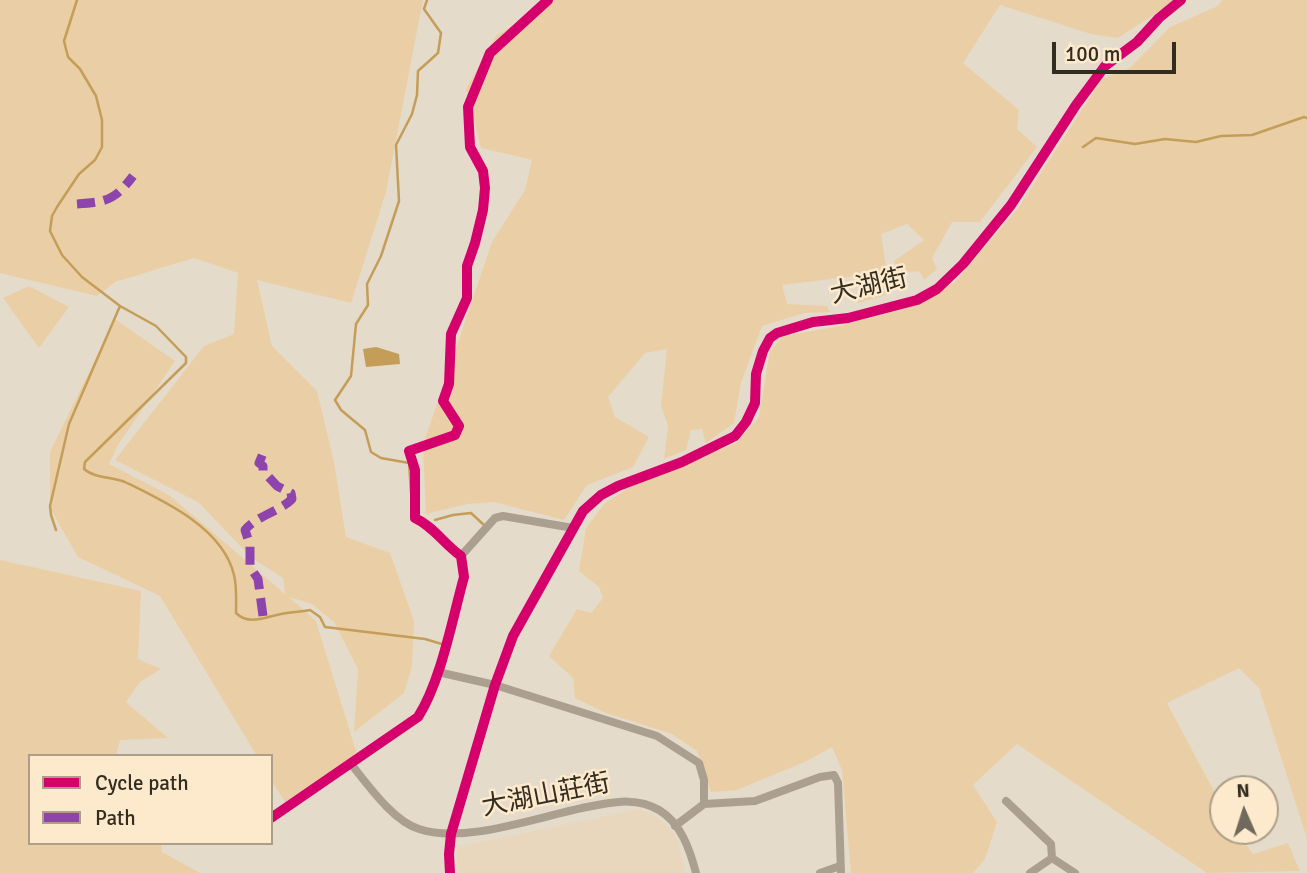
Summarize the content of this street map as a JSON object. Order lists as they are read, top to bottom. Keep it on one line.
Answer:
{"streets":{"street":["大湖街","大湖山莊街"]},"crossings":[["大湖街","大湖山莊街"]],"legend":["Cycle path","Path"],"scale_bar":"100 m","north":"top"}
